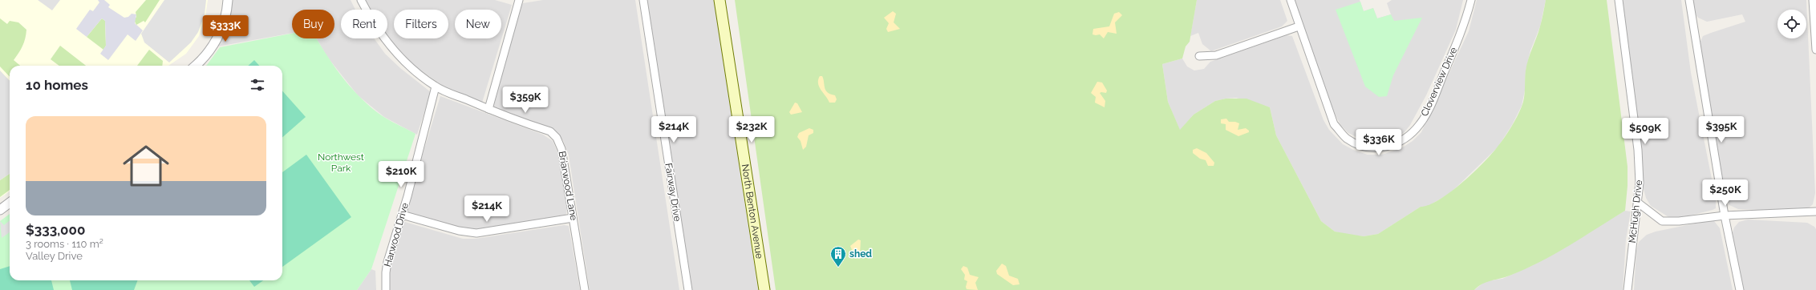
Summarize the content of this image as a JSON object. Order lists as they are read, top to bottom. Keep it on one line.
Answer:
{"streets":{"main road":["North Benton Avenue"],"street":["Cloverview Drive","Briarwood Lane","Fairway Drive","McHugh Drive","Harwood Drive"]},"crossings":[["Briarwood Lane","Harwood Drive"]],"parks":["Northwest Park"],"places":{"building":["shed"]},"page":{"chip":["Buy","Rent","Filters","New"],"price":["$333K","$359K","$214K","$232K","$395K","$509K","$336K","$210K","$250K","$214K"],"heading":"10 homes","list":[{"name":"$333,000","note":"3 rooms · 110 m² · Valley Drive"}]}}
